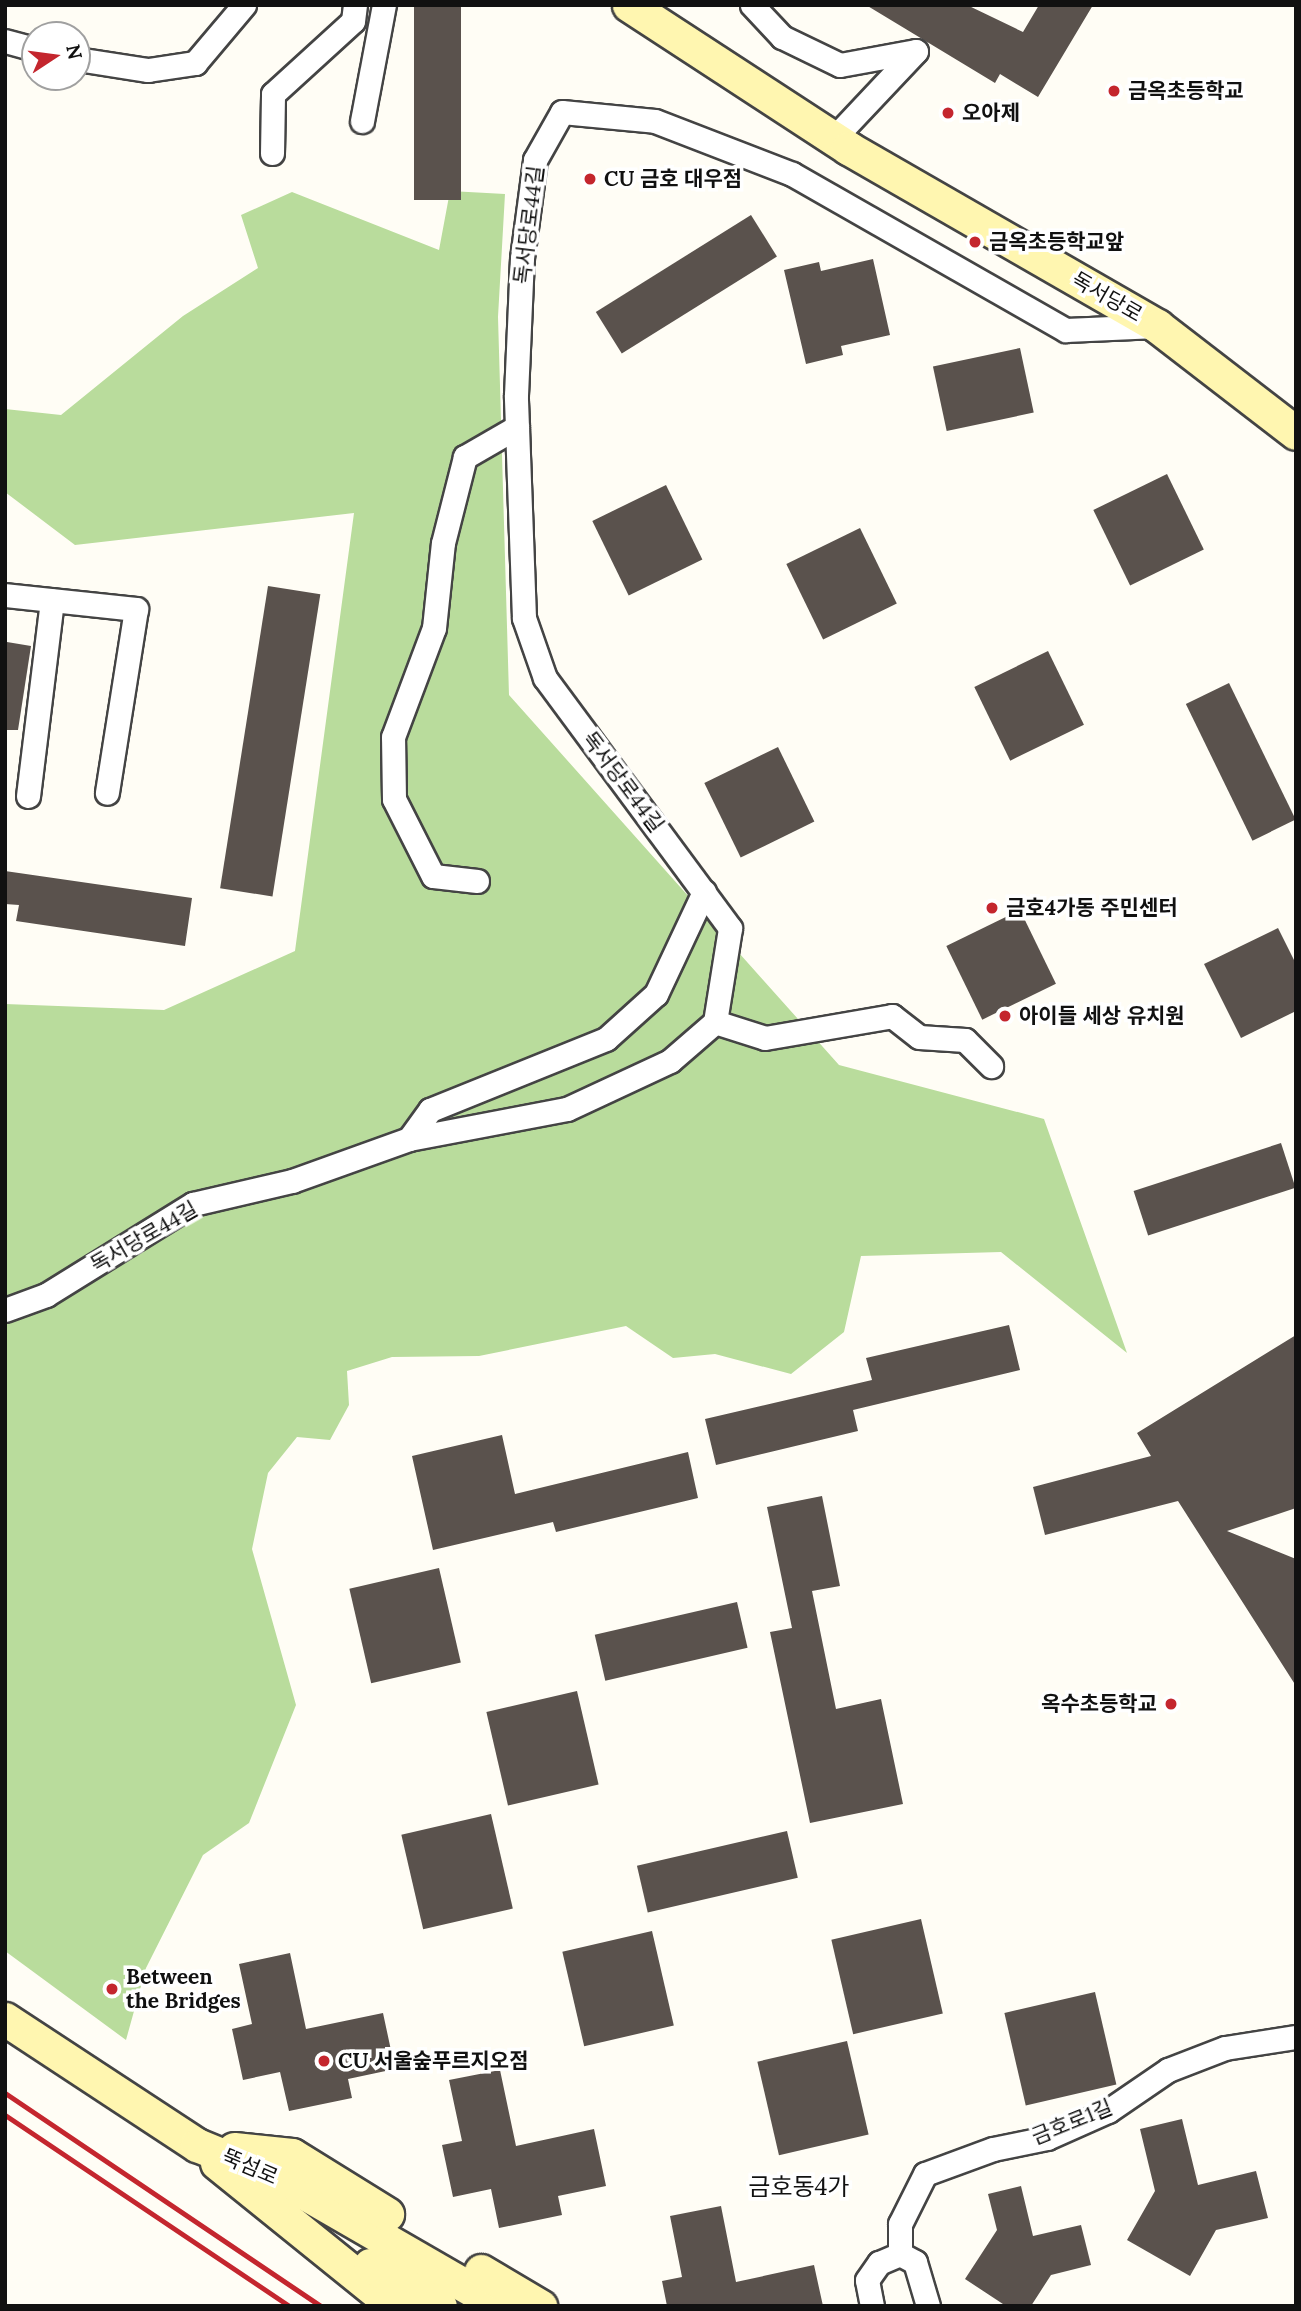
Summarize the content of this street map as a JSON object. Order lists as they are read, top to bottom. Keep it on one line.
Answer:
{"streets":{"main road":["독서당로","뚝섬로"],"street":["독서당로44길","금호로1길"]},"crossings":[["독서당로44길","독서당로"]],"districts":["금호동4가"],"places":["금옥초등학교","오아제","CU 금호 대우점","금옥초등학교앞","금호4가동 주민센터","아이들 세상 유치원","옥수초등학교","Between the Bridges","CU 서울숲푸르지오점"],"north":"right"}
